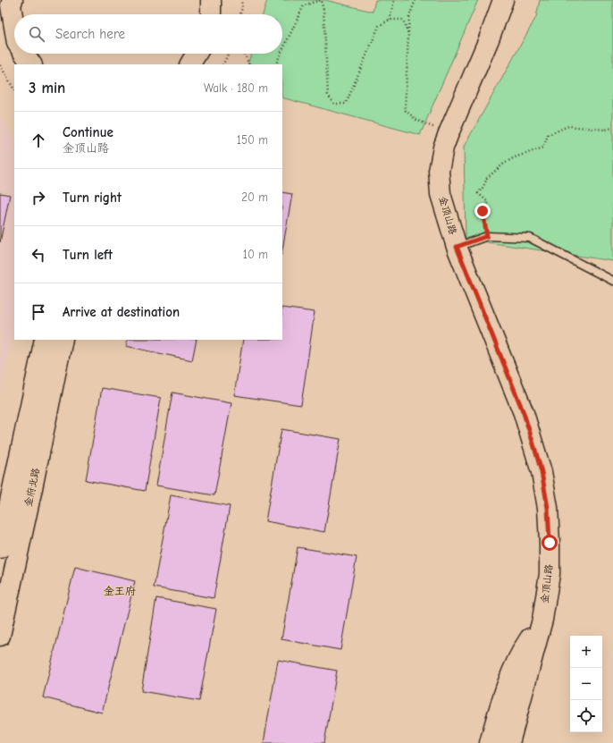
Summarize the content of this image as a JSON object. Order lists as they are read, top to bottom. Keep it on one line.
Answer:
{"streets":{"street":["金顶山路","金府北路"]},"districts":["金王府"],"page":{"search":"Search here","heading":["3 min","Walk · 180 m"],"list":[["Continue","金顶山路","150 m"],["Turn right","20 m"],["Turn left","10 m"],"Arrive at destination"],"map_buttons":["+","−"]}}
